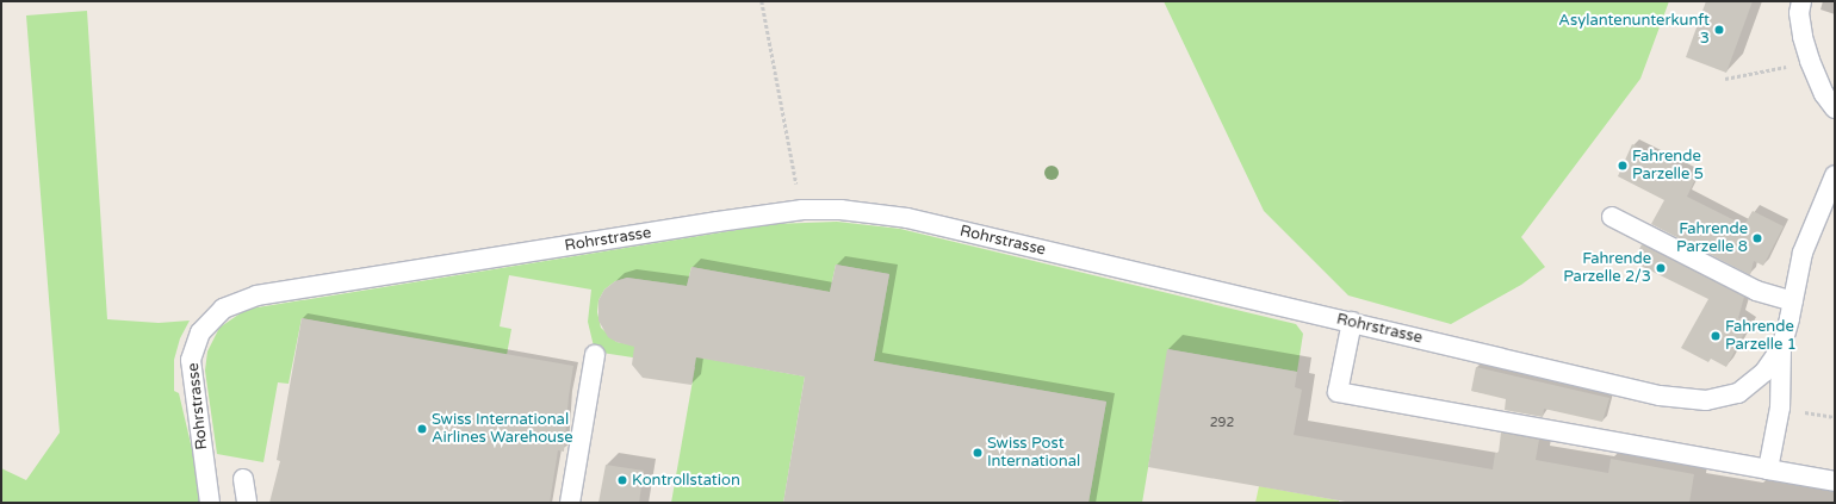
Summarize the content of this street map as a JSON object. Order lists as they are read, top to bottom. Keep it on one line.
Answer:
{"streets":{"lane":["Rohrstrasse"]},"places":["Asylantenunterkunft 3","Fahrende Parzelle 5","Fahrende Parzelle 8","Fahrende Parzelle 2/3","Fahrende Parzelle 1","Swiss International Airlines Warehouse","Swiss Post International","Kontrollstation"],"house_numbers":["292"]}
